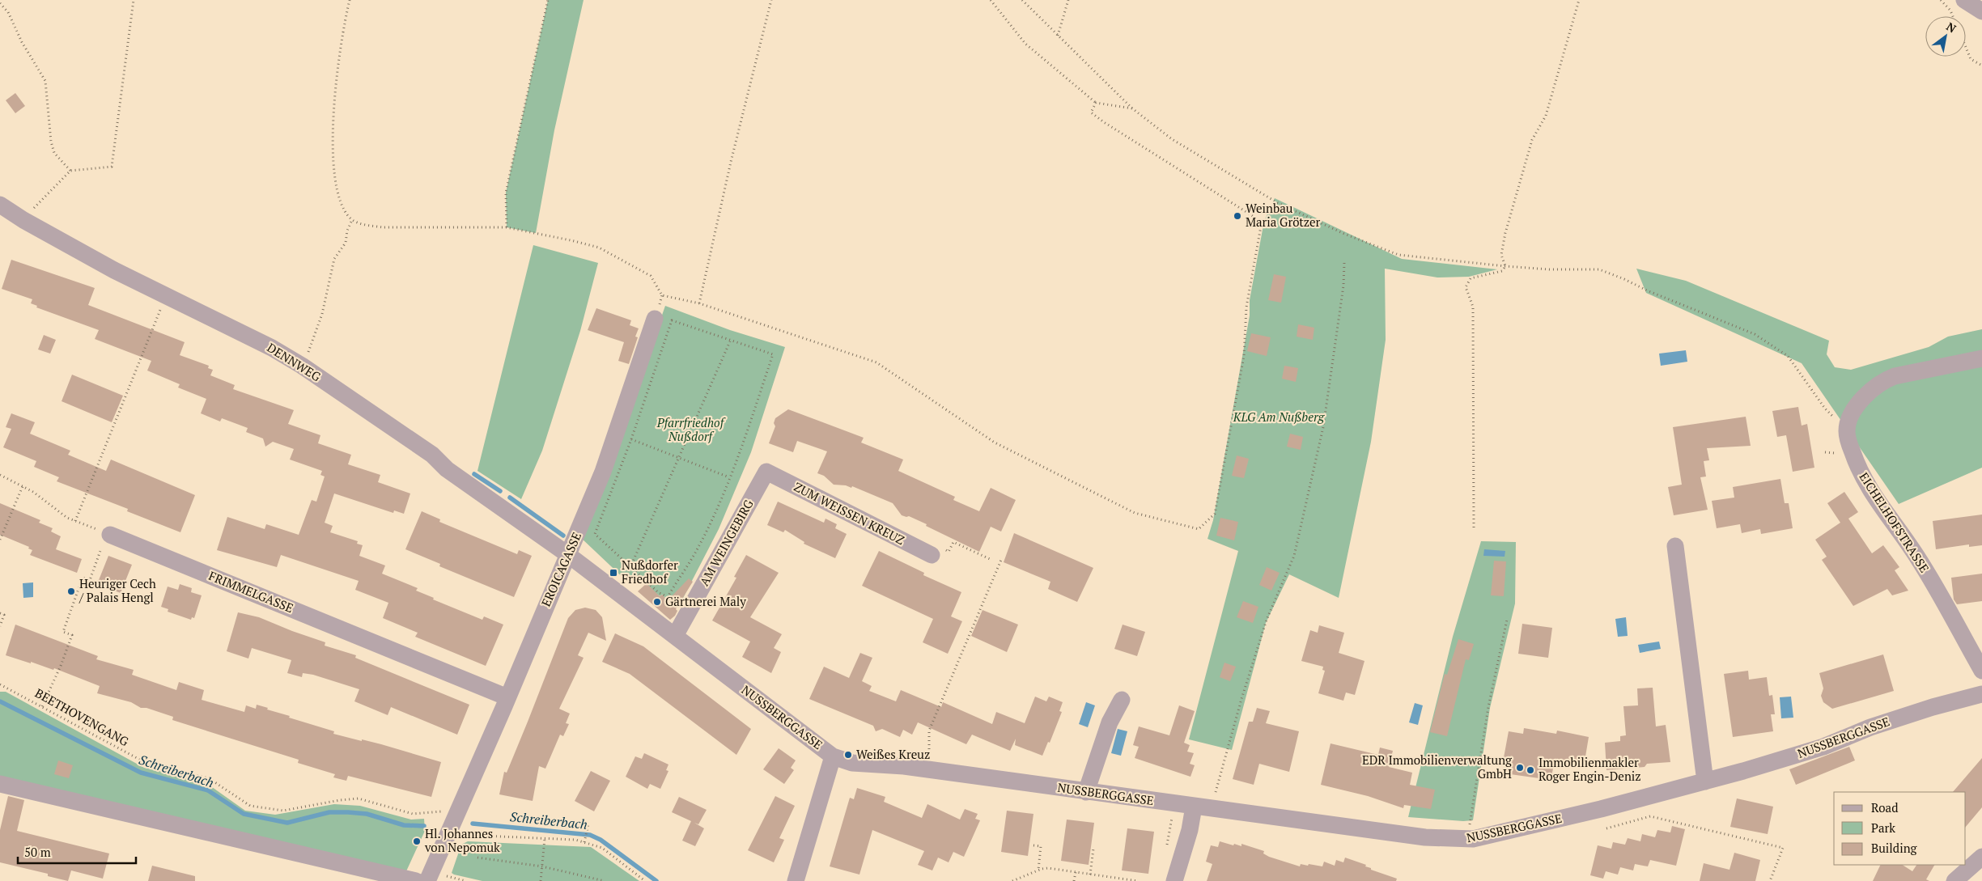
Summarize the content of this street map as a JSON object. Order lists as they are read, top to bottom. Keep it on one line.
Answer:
{"streets":{"street":["DENNWEG","ZUM WEISSEN KREUZ","EICHELHOFSTRASSE","AM WEINGEBIRG","EROICAGASSE","FRIMMELGASSE","NUSSBERGGASSE"],"path":["BEETHOVENGANG"]},"crossings":[["DENNWEG","EROICAGASSE"],["DENNWEG","NUSSBERGGASSE"],["ZUM WEISSEN KREUZ","AM WEINGEBIRG"],["AM WEINGEBIRG","NUSSBERGGASSE"],["EROICAGASSE","FRIMMELGASSE"],["EROICAGASSE","BEETHOVENGANG"],["EROICAGASSE","NUSSBERGGASSE"]],"water":["Schreiberbach"],"parks":["KLG Am Nußberg","Pfarrfriedhof Nußdorf"],"places":{"other":["Weinbau Maria Grötzer","Heuriger Cech / Palais Hengl","Gärtnerei Maly","Weißes Kreuz","EDR Immobilienverwaltung GmbH","Immobilienmakler Roger Engin-Deniz","Hl. Johannes von Nepomuk"],"transit":["Nußdorfer Friedhof"]},"legend":["Road","Park","Building"],"scale_bar":"50 m","north":"top right"}
